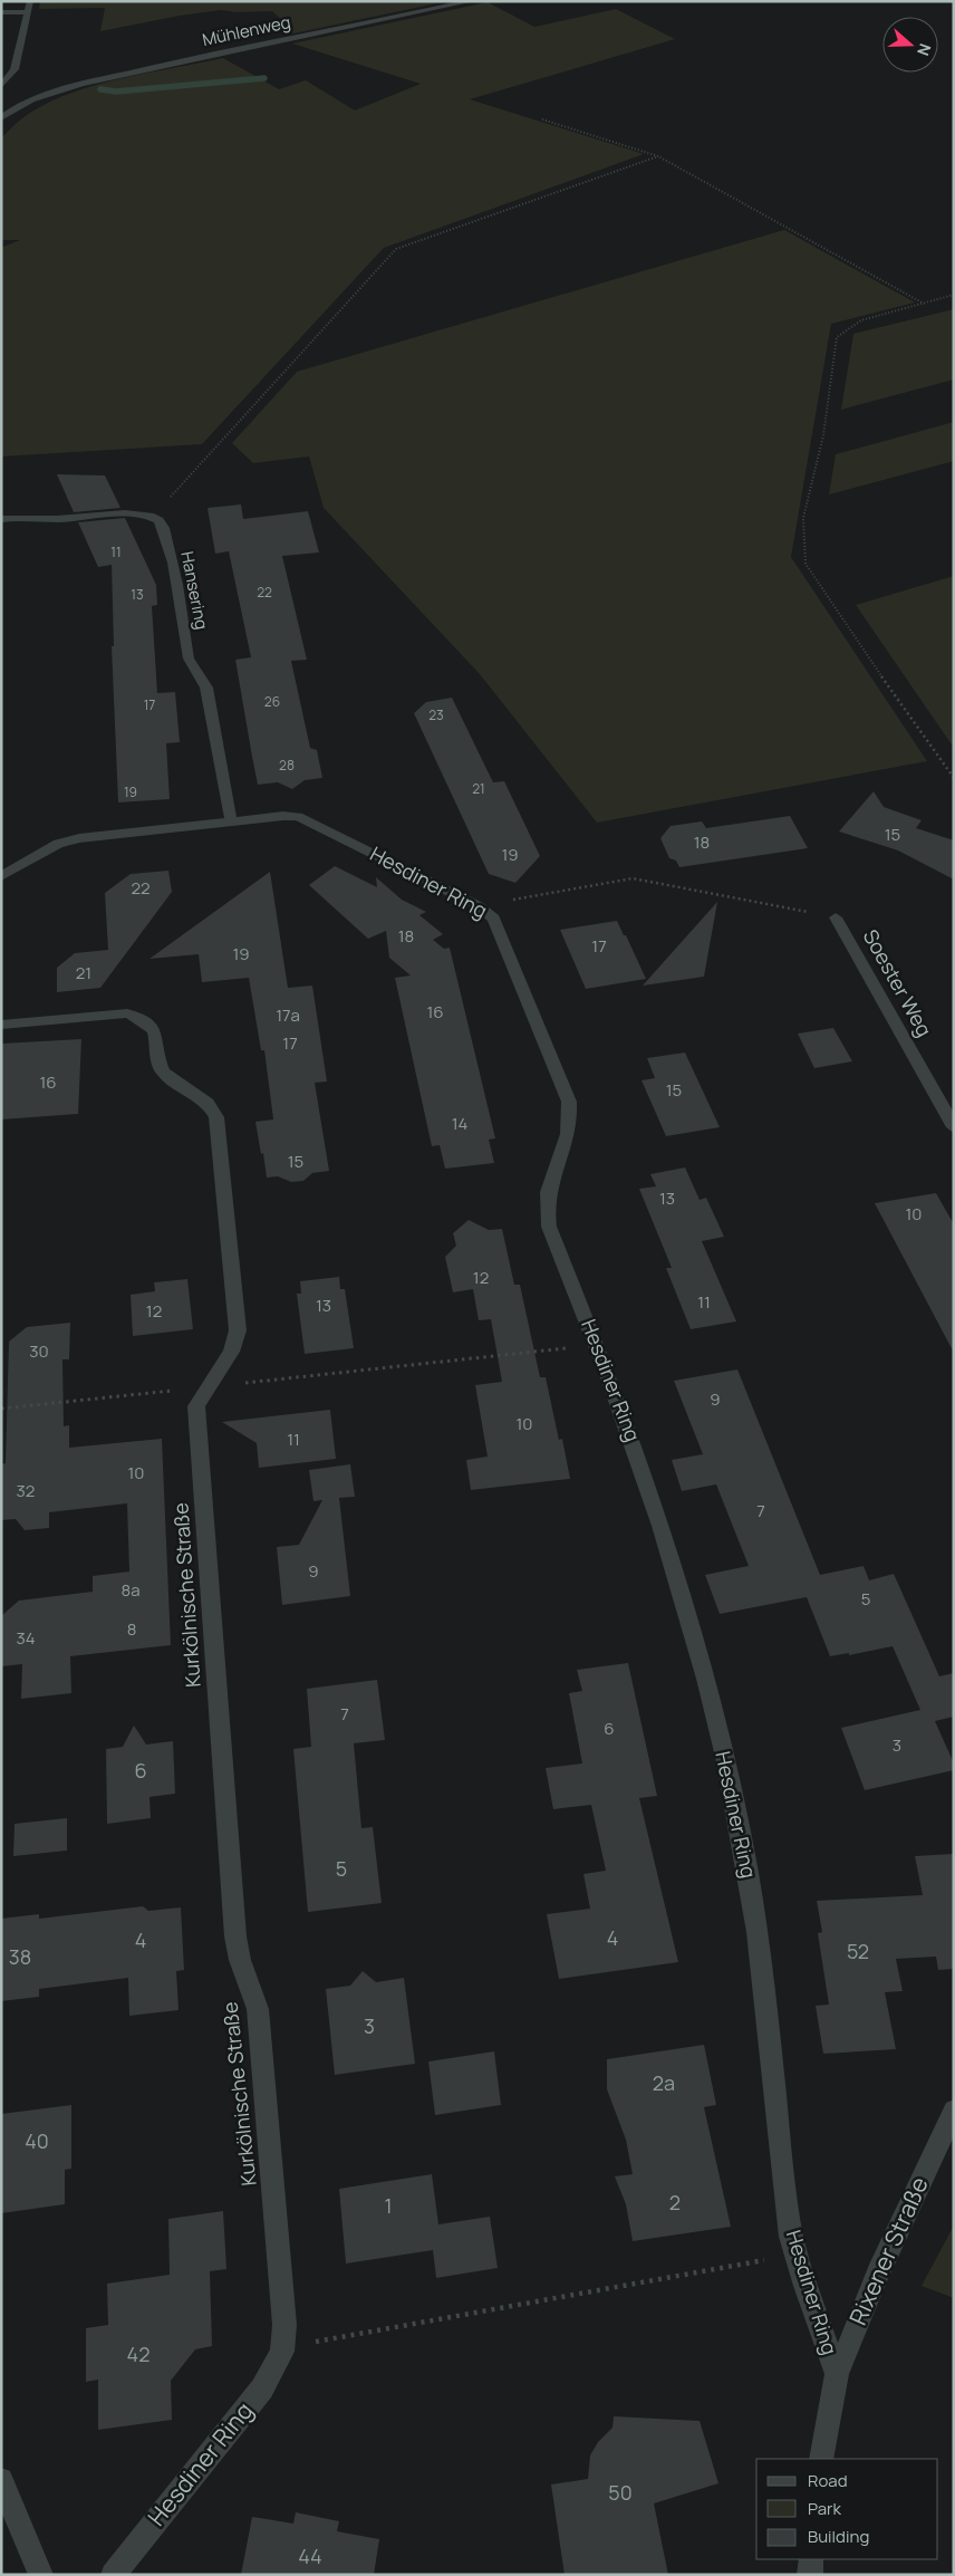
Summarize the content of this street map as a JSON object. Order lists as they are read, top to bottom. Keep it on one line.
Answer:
{"streets":{"street":["Mühlenweg","Hansering","Hesdiner Ring","Soester Weg","Kurkölnische Straße","Rixener Straße"]},"crossings":[["Hansering","Hesdiner Ring"],["Hesdiner Ring","Kurkölnische Straße"],["Hesdiner Ring","Rixener Straße"]],"house_numbers":["11","22","13","26","17","23","28","21","19","15","18","19","22","18","17","19","21","16","17a","17","16","15","14","15","13","10","12","11","13","12","30","9","10","11","10","32","7","9","8a","5","8","34","7","6","3","6","5","4","4","52","38","3","2a","40","2","1","42","50","44"],"legend":["Road","Park","Building"],"north":"right"}
